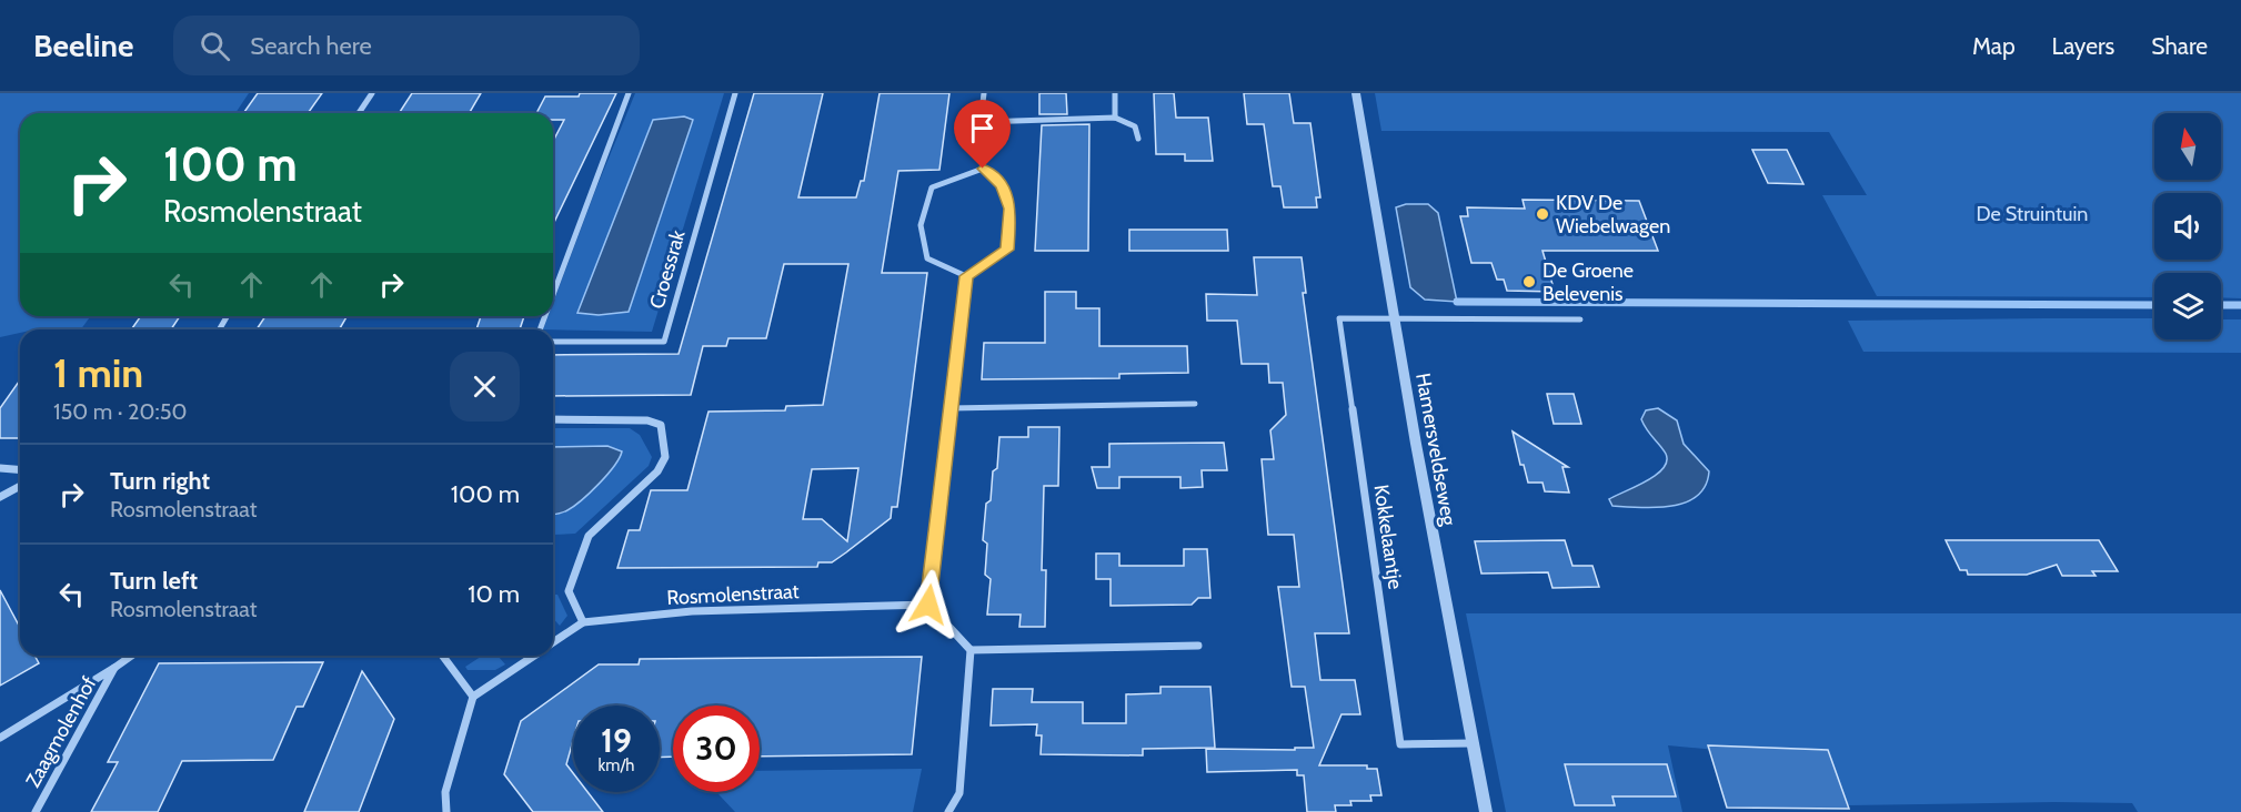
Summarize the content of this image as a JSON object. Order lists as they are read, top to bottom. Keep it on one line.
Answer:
{"streets":{"street":["Croessrak","Hamersveldseweg","Kokkelaantje","Rosmolenstraat","Zaagmolenhof"]},"crossings":[["Hamersveldseweg","Kokkelaantje"]],"parks":["De Struintuin"],"places":["KDV De Wiebelwagen","De Groene Belevenis"],"north":"top","page":{"header":"Beeline","search":"Search here","nav":["Map","Layers","Share"],"turn":["100 m","Rosmolenstraat"],"heading":["1 min","150 m · 20:50"],"list":[{"name":"Turn right","note":"Rosmolenstraat","value":"100 m"},{"name":"Turn left","note":"Rosmolenstraat","value":"10 m"}],"speed":"19 km/h","limit":"30"}}
